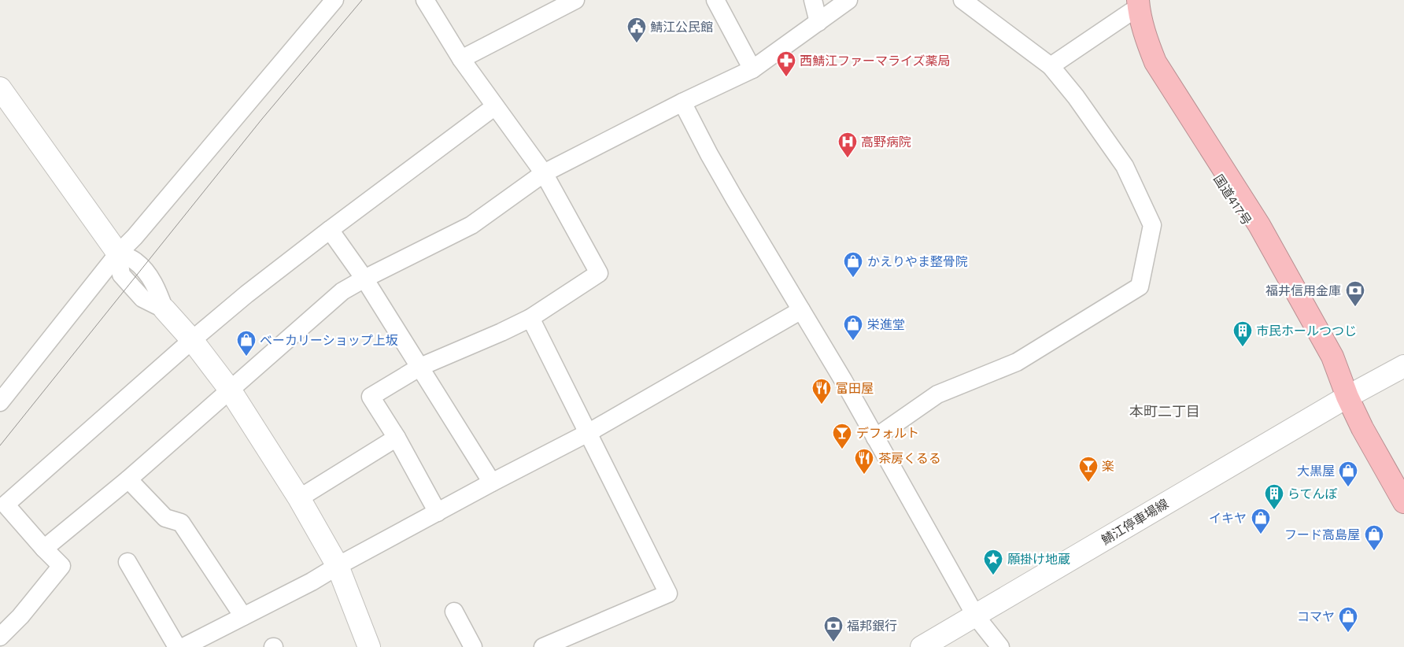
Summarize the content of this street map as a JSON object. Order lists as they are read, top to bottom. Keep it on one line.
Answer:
{"streets":{"highway":["国道417号"],"street":["鯖江停車場線"]},"crossings":[["国道417号","鯖江停車場線"]],"districts":["本町二丁目"],"places":{"public building":["鯖江公民館"],"pharmacy":["西鯖江ファーマライズ薬局"],"hospital":["高野病院"],"shop":["かえりやま整骨院","栄進堂","ベーカリーショップ上坂","大黒屋","イキヤ","フード高島屋","コマヤ"],"bank":["福井信用金庫","福邦銀行"],"building":["市民ホールつつじ","らてんぽ"],"restaurant":["富田屋","茶房くるる"],"bar":["デフォルト","楽"],"place":["願掛け地蔵"]}}
